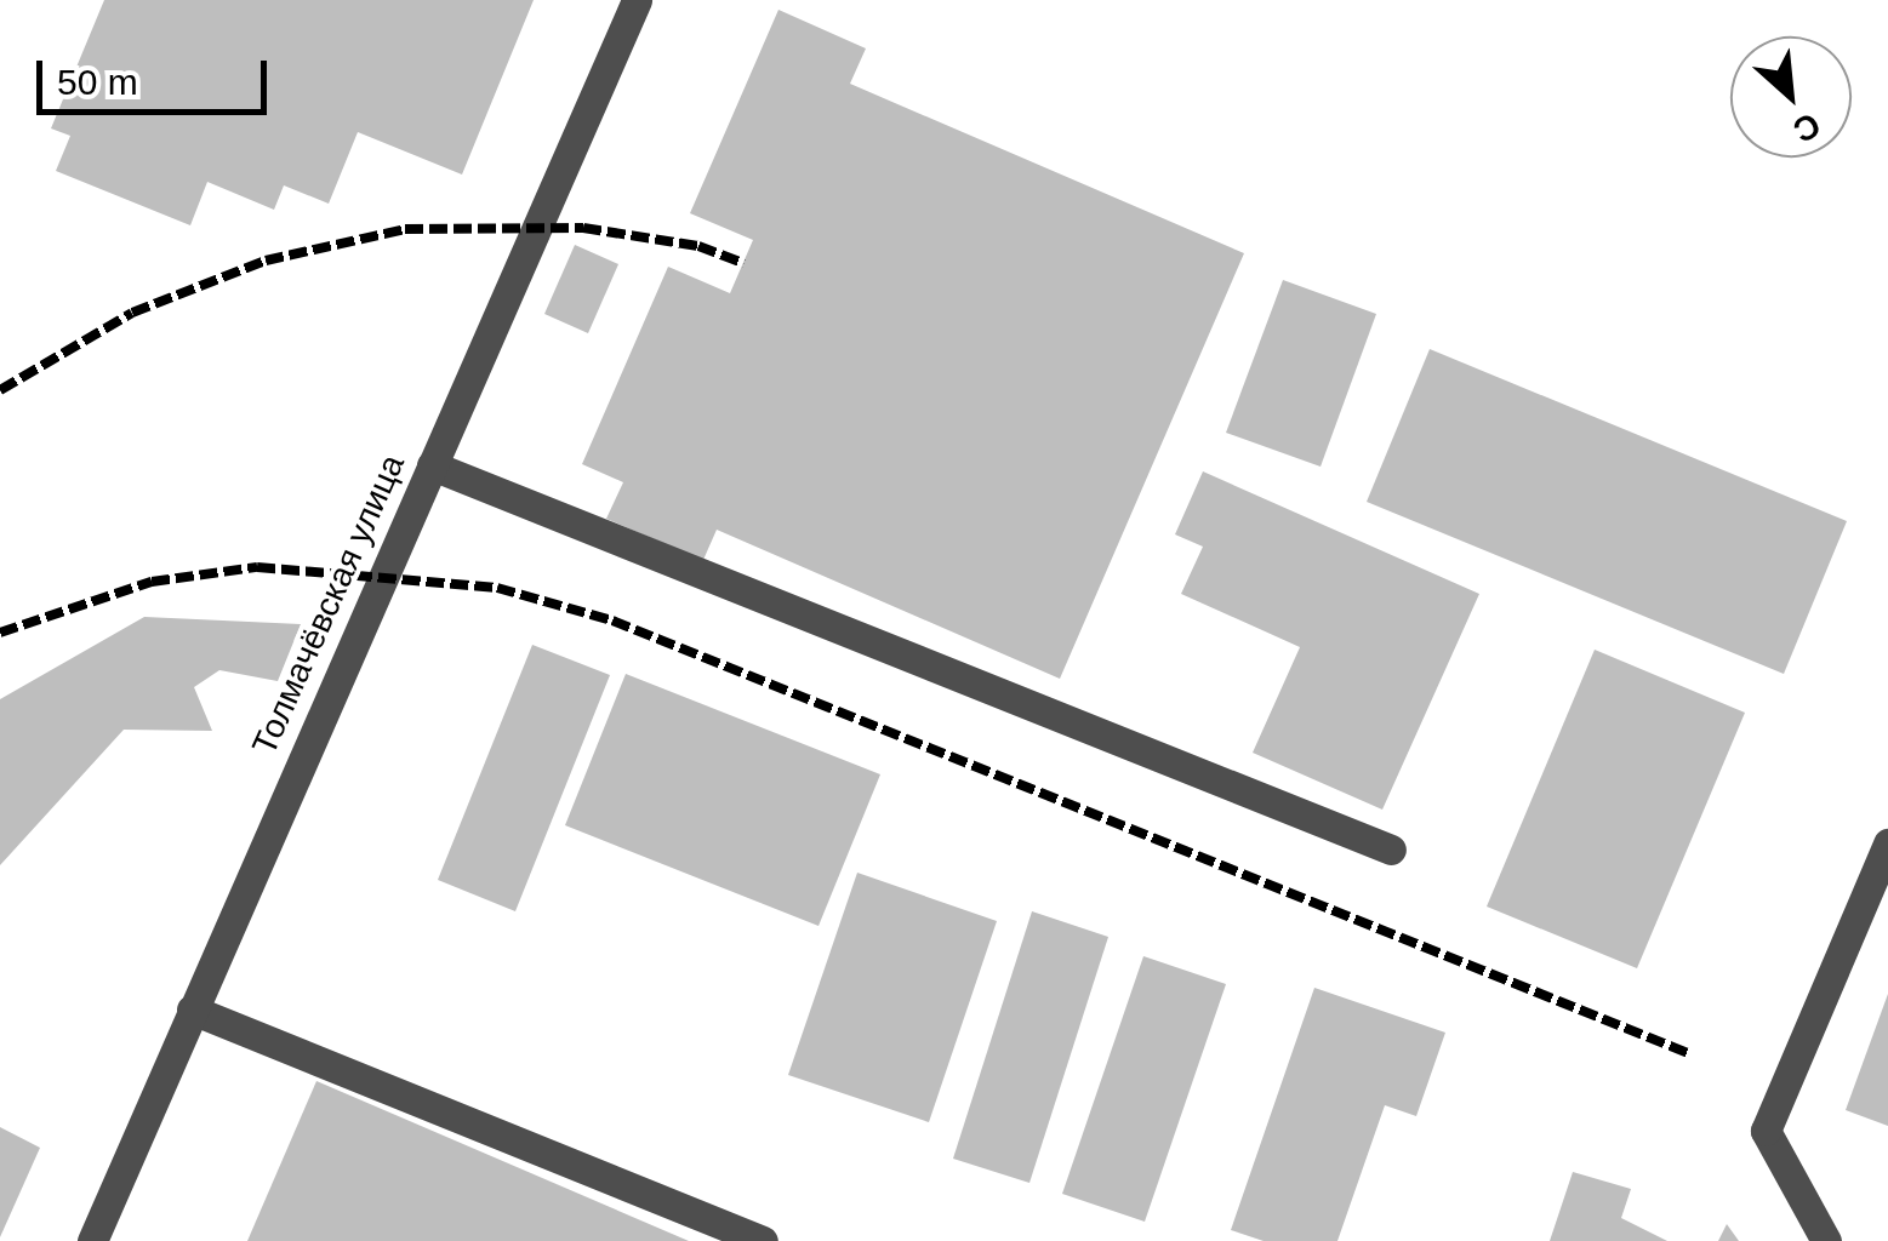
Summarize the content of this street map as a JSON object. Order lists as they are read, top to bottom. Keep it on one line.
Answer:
{"streets":{"street":["Толмачёвская улица"]},"scale_bar":"50 m","north":"bottom right"}
